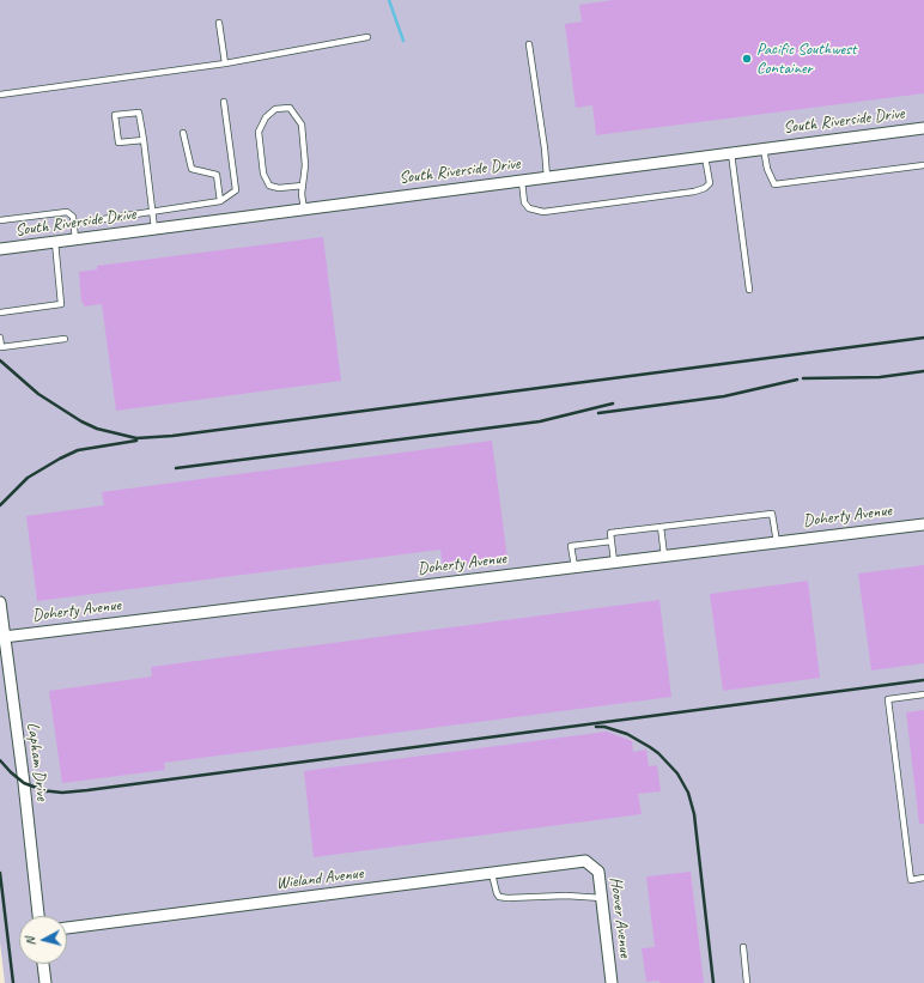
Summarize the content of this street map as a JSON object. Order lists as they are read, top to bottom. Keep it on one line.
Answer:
{"streets":{"street":["South Riverside Drive","Doherty Avenue","Lapham Drive","Wieland Avenue","Hoover Avenue"]},"crossings":[["Doherty Avenue","Lapham Drive"],["Wieland Avenue","Hoover Avenue"]],"places":["Pacific Southwest Container"],"north":"left"}
